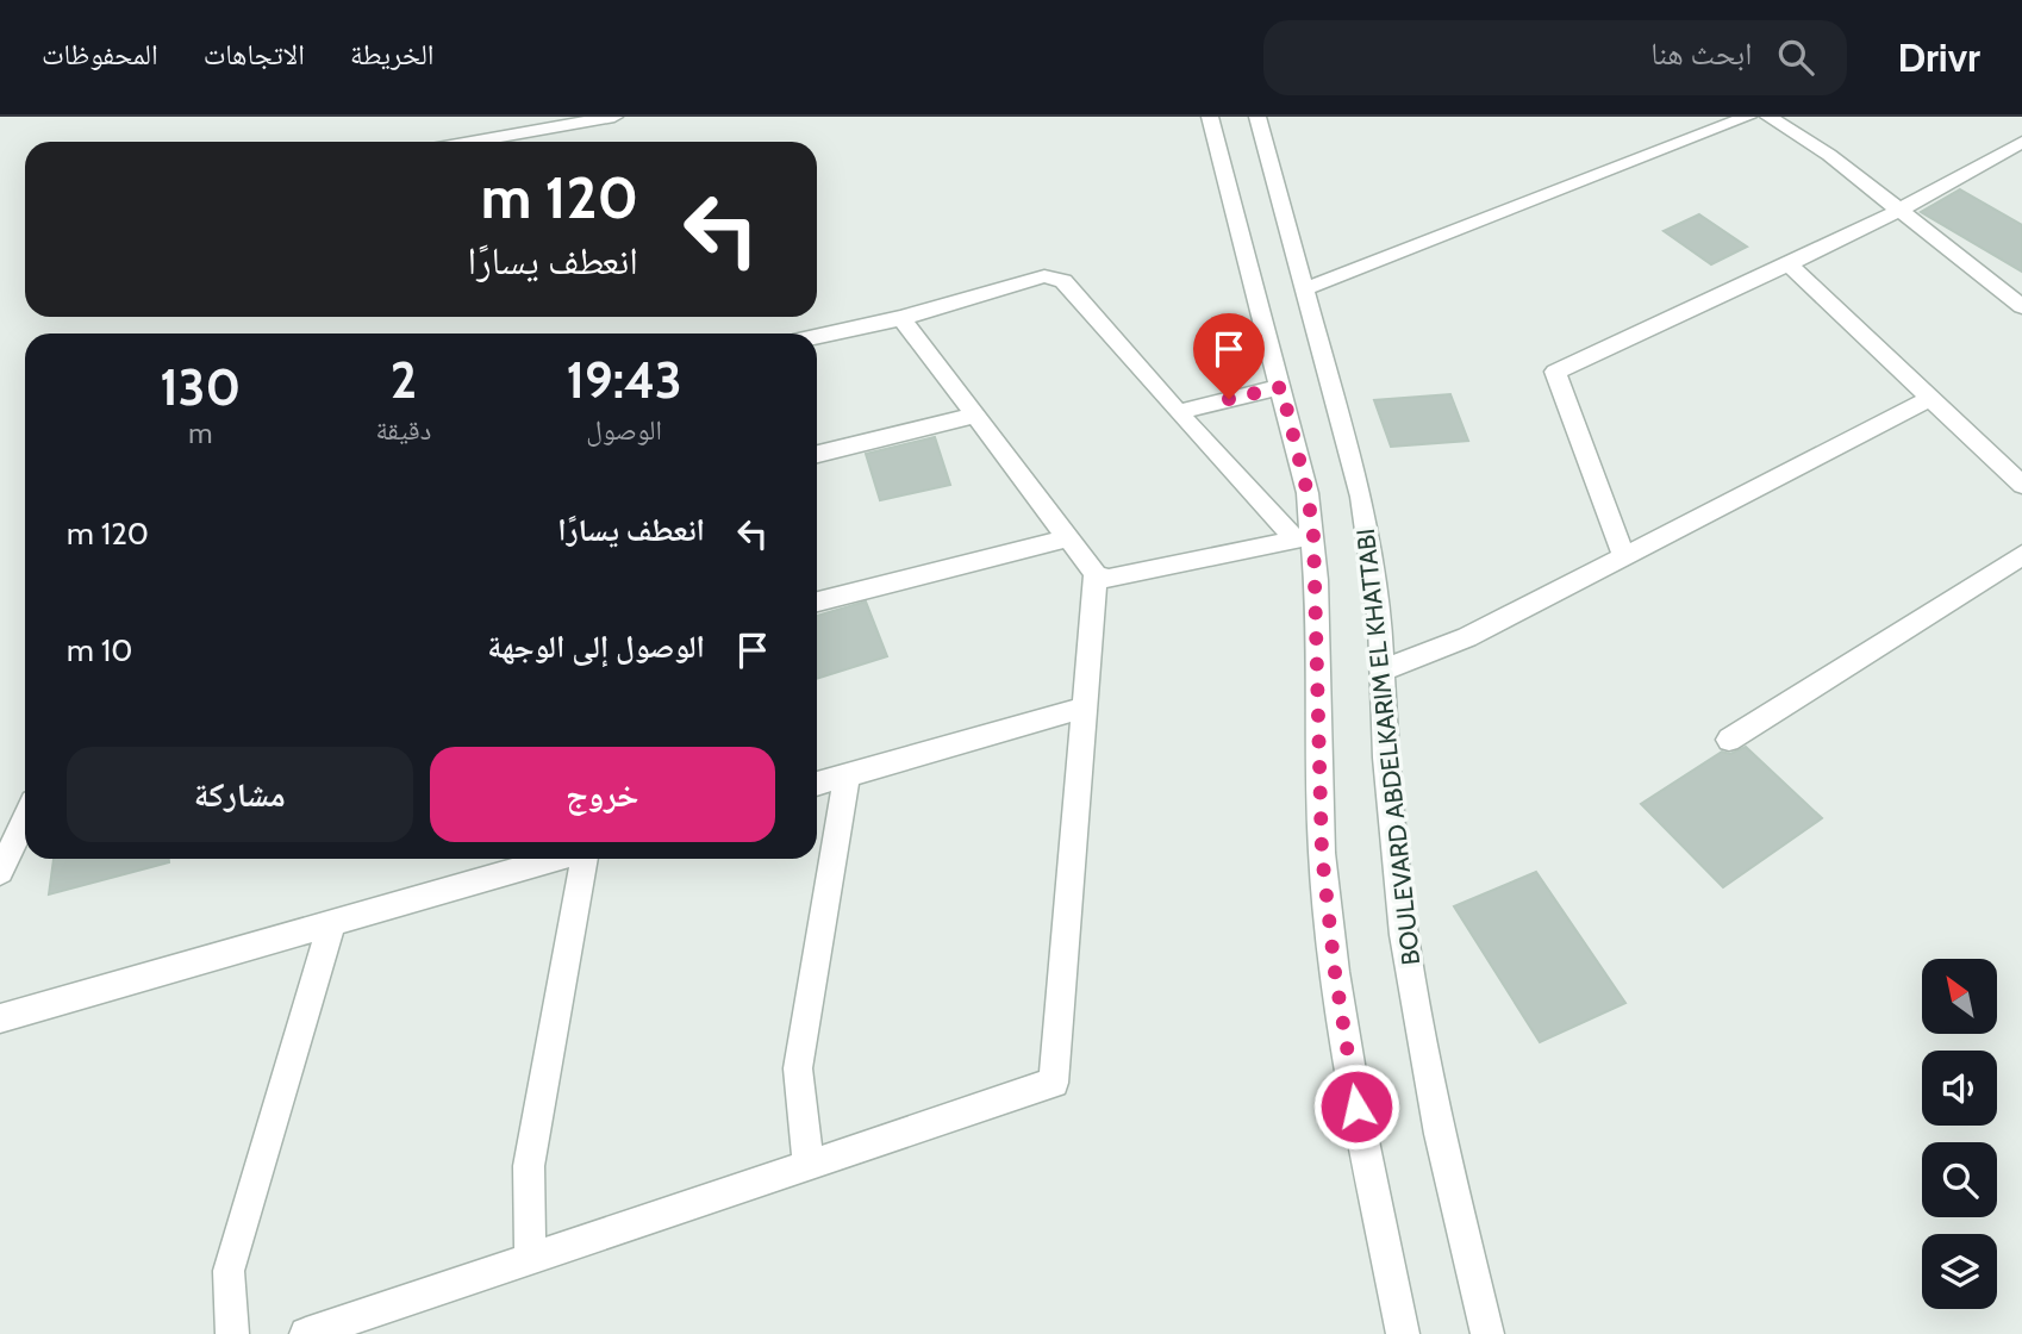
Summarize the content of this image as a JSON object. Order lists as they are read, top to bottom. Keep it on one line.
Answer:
{"streets":{"street":["BOULEVARD ABDELKARIM EL KHATTABI"]},"north":"top left","page":{"header":"Drivr","search":"ابحث هنا","nav":["الخريطة","الاتجاهات","المحفوظات"],"turn":["120 m","انعطف يسارًا"],"eta":["19:43","الوصول","2","دقيقة","130","m"],"list":[{"name":"انعطف يسارًا","value":"120 m"},{"name":"الوصول إلى الوجهة","value":"10 m"}],"buttons":["خروج","مشاركة"]}}
